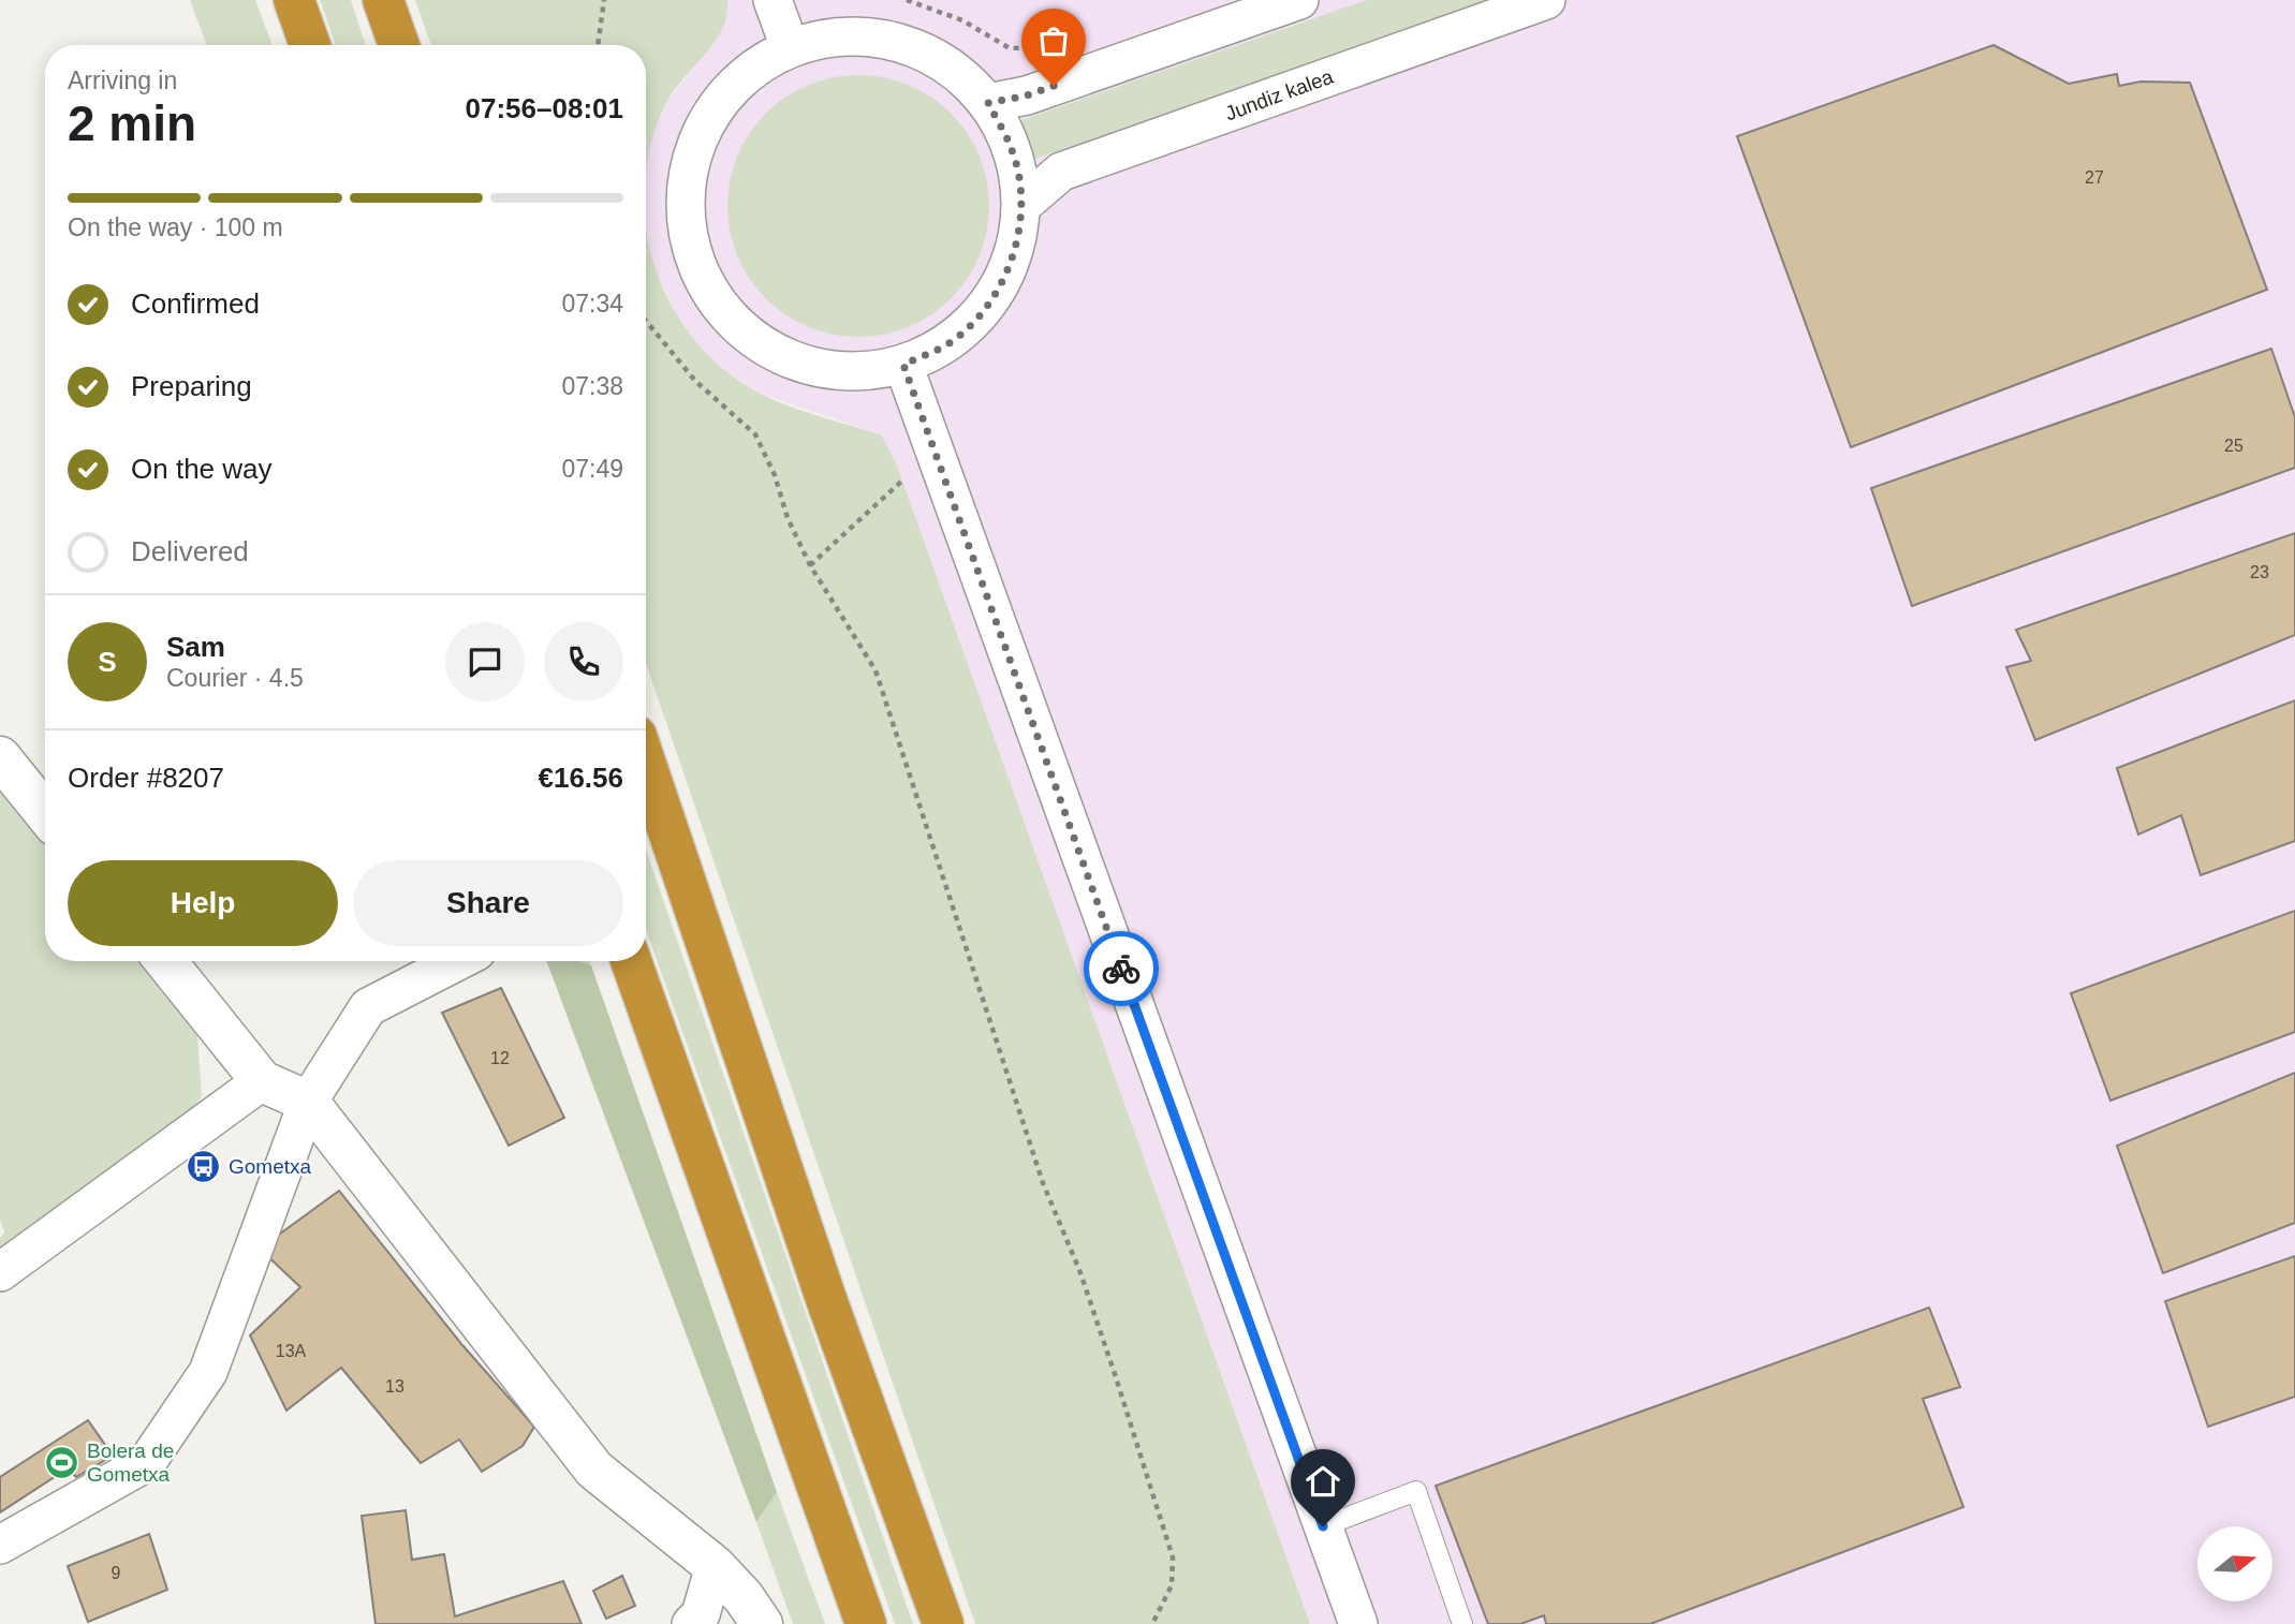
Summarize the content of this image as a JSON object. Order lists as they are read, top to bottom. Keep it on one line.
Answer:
{"streets":{"street":["Jundiz kalea"]},"places":{"bus stop":["Gometxa"],"sports":["Bolera de Gometxa"]},"house_numbers":["27","25","23","12","13A","13","9"],"north":"right","page":{"heading":["2 min","Arriving in","07:56–08:01"],"panel":["Sam","Courier · 4.5","Order #8207","€16.56"],"bar":"On the way · 100 m","list":[["Confirmed","07:34"],["Preparing","07:38"],["On the way","07:49"],"Delivered"],"round":"S","buttons":["Help","Share"]}}
